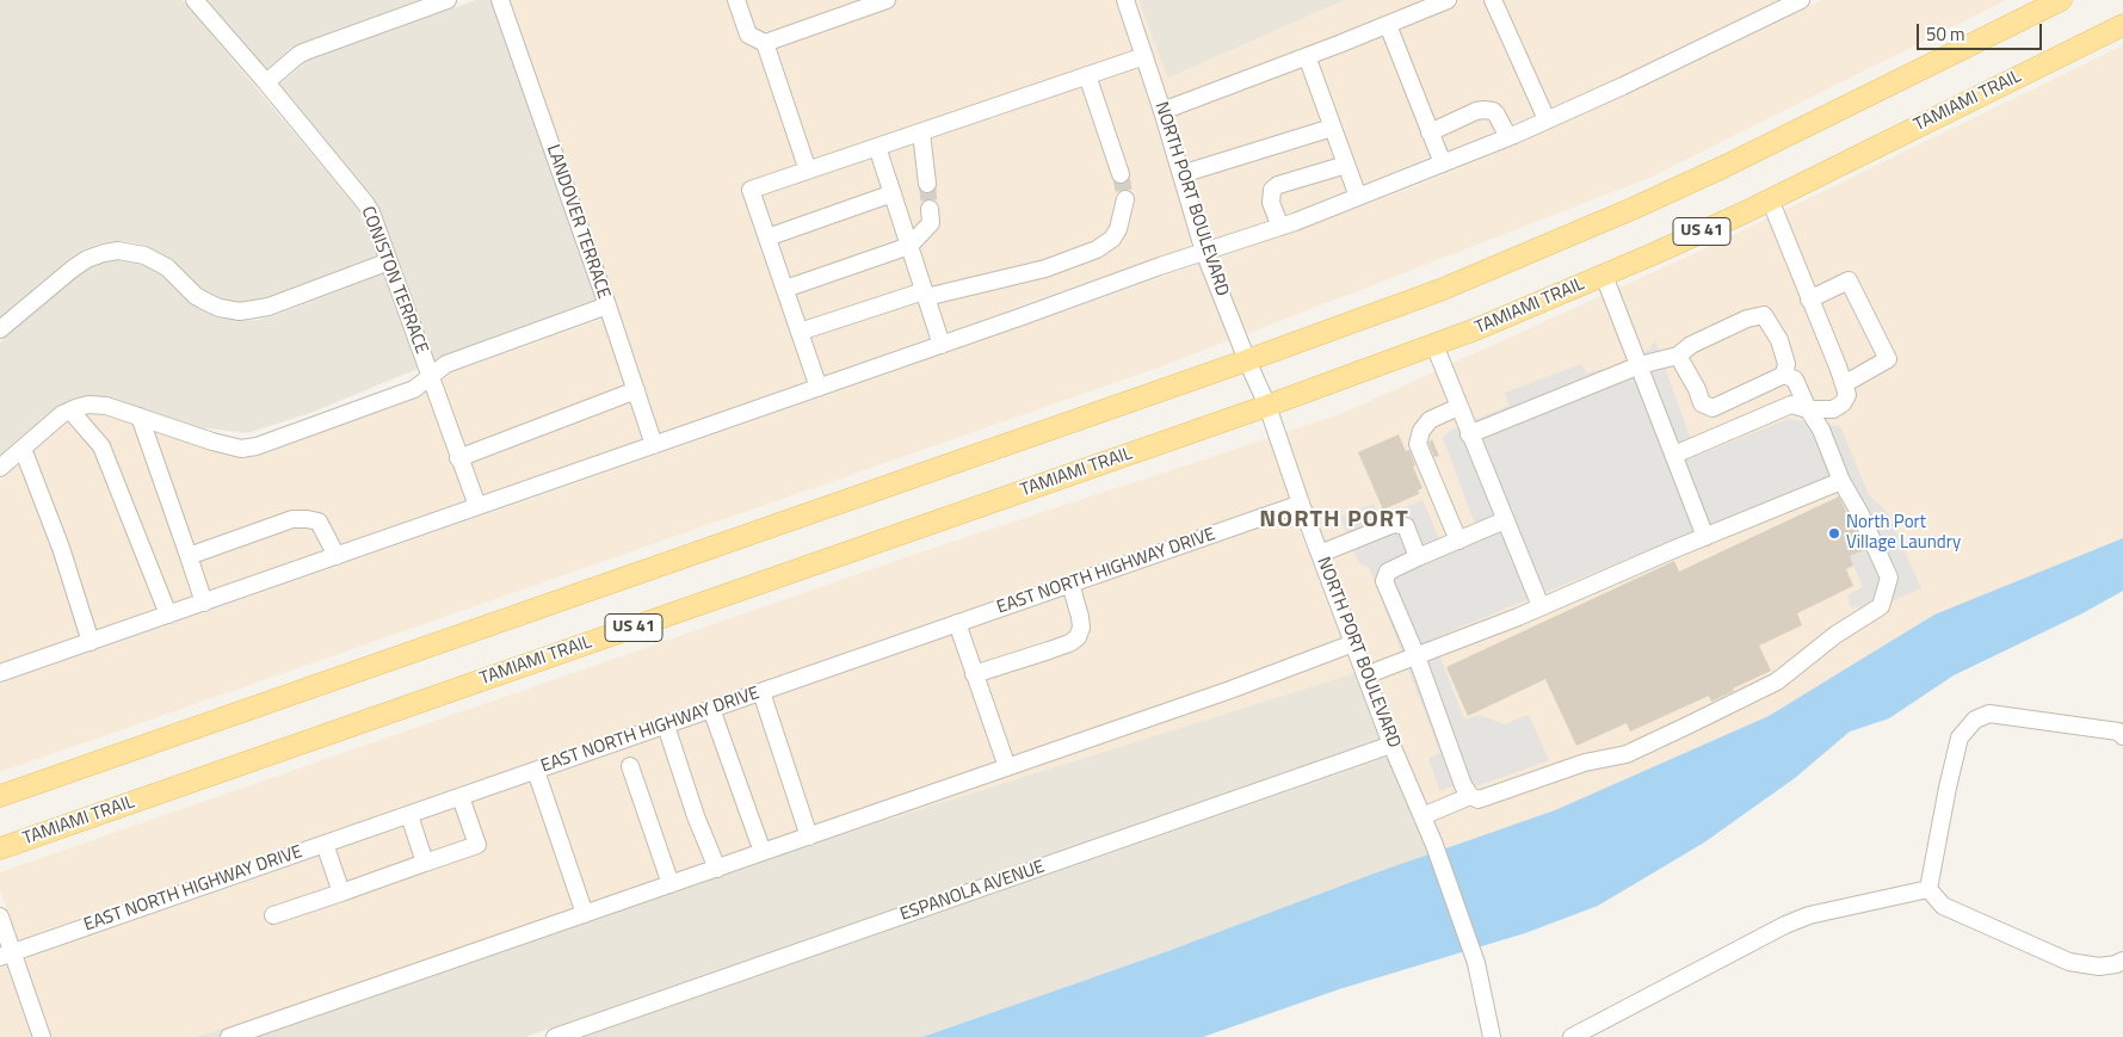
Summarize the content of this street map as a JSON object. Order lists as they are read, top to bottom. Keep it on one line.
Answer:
{"streets":{"main road":["TAMIAMI TRAIL","US 41"],"street":["NORTH PORT BOULEVARD","LANDOVER TERRACE","CONISTON TERRACE","EAST NORTH HIGHWAY DRIVE","ESPANOLA AVENUE"]},"crossings":[["TAMIAMI TRAIL","NORTH PORT BOULEVARD"],["NORTH PORT BOULEVARD","US 41"],["NORTH PORT BOULEVARD","EAST NORTH HIGHWAY DRIVE"],["NORTH PORT BOULEVARD","ESPANOLA AVENUE"]],"districts":["NORTH PORT"],"places":["North Port Village Laundry"],"scale_bar":"50 m"}
